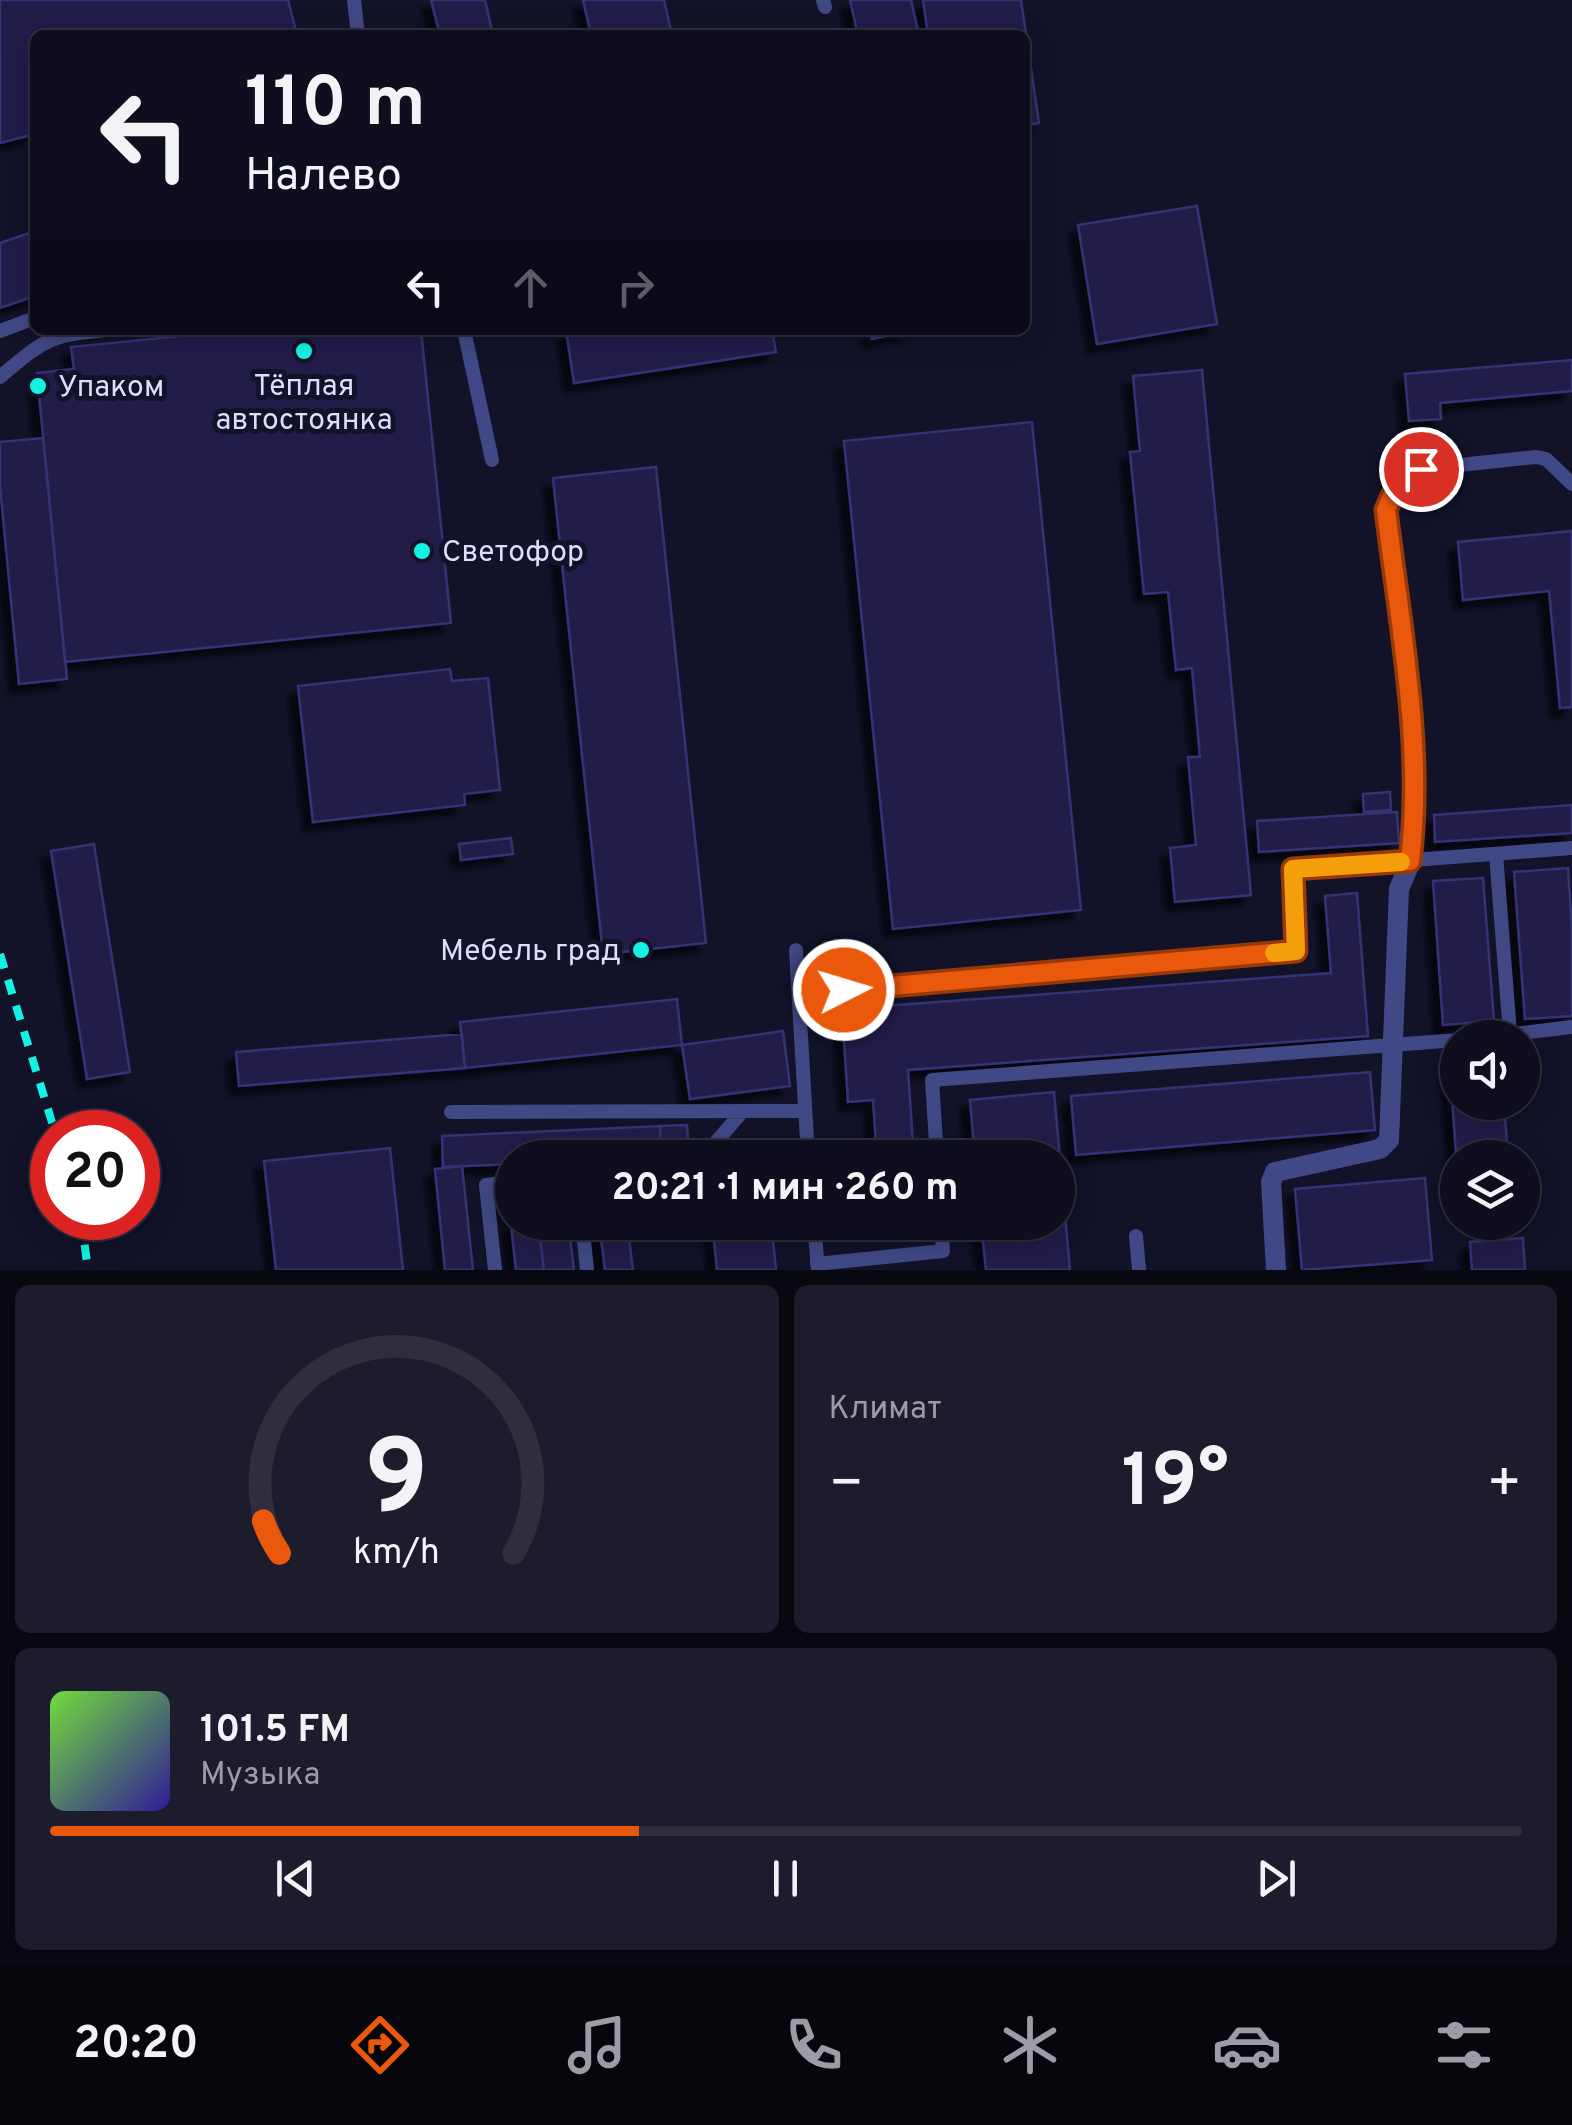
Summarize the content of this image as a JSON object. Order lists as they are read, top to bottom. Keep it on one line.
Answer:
{"places":["Тёплая автостоянка","Упаком","Светофор","Мебель град"],"page":{"turn":["110 m","Налево"],"limit":"20","trip":"20:21 · 1 мин · 260 m","tile":"Климат","heat":["−","19°","+"],"song":["101.5 FM","Музыка"],"tabs":"20:20","gauge":["9","km/h"]}}
